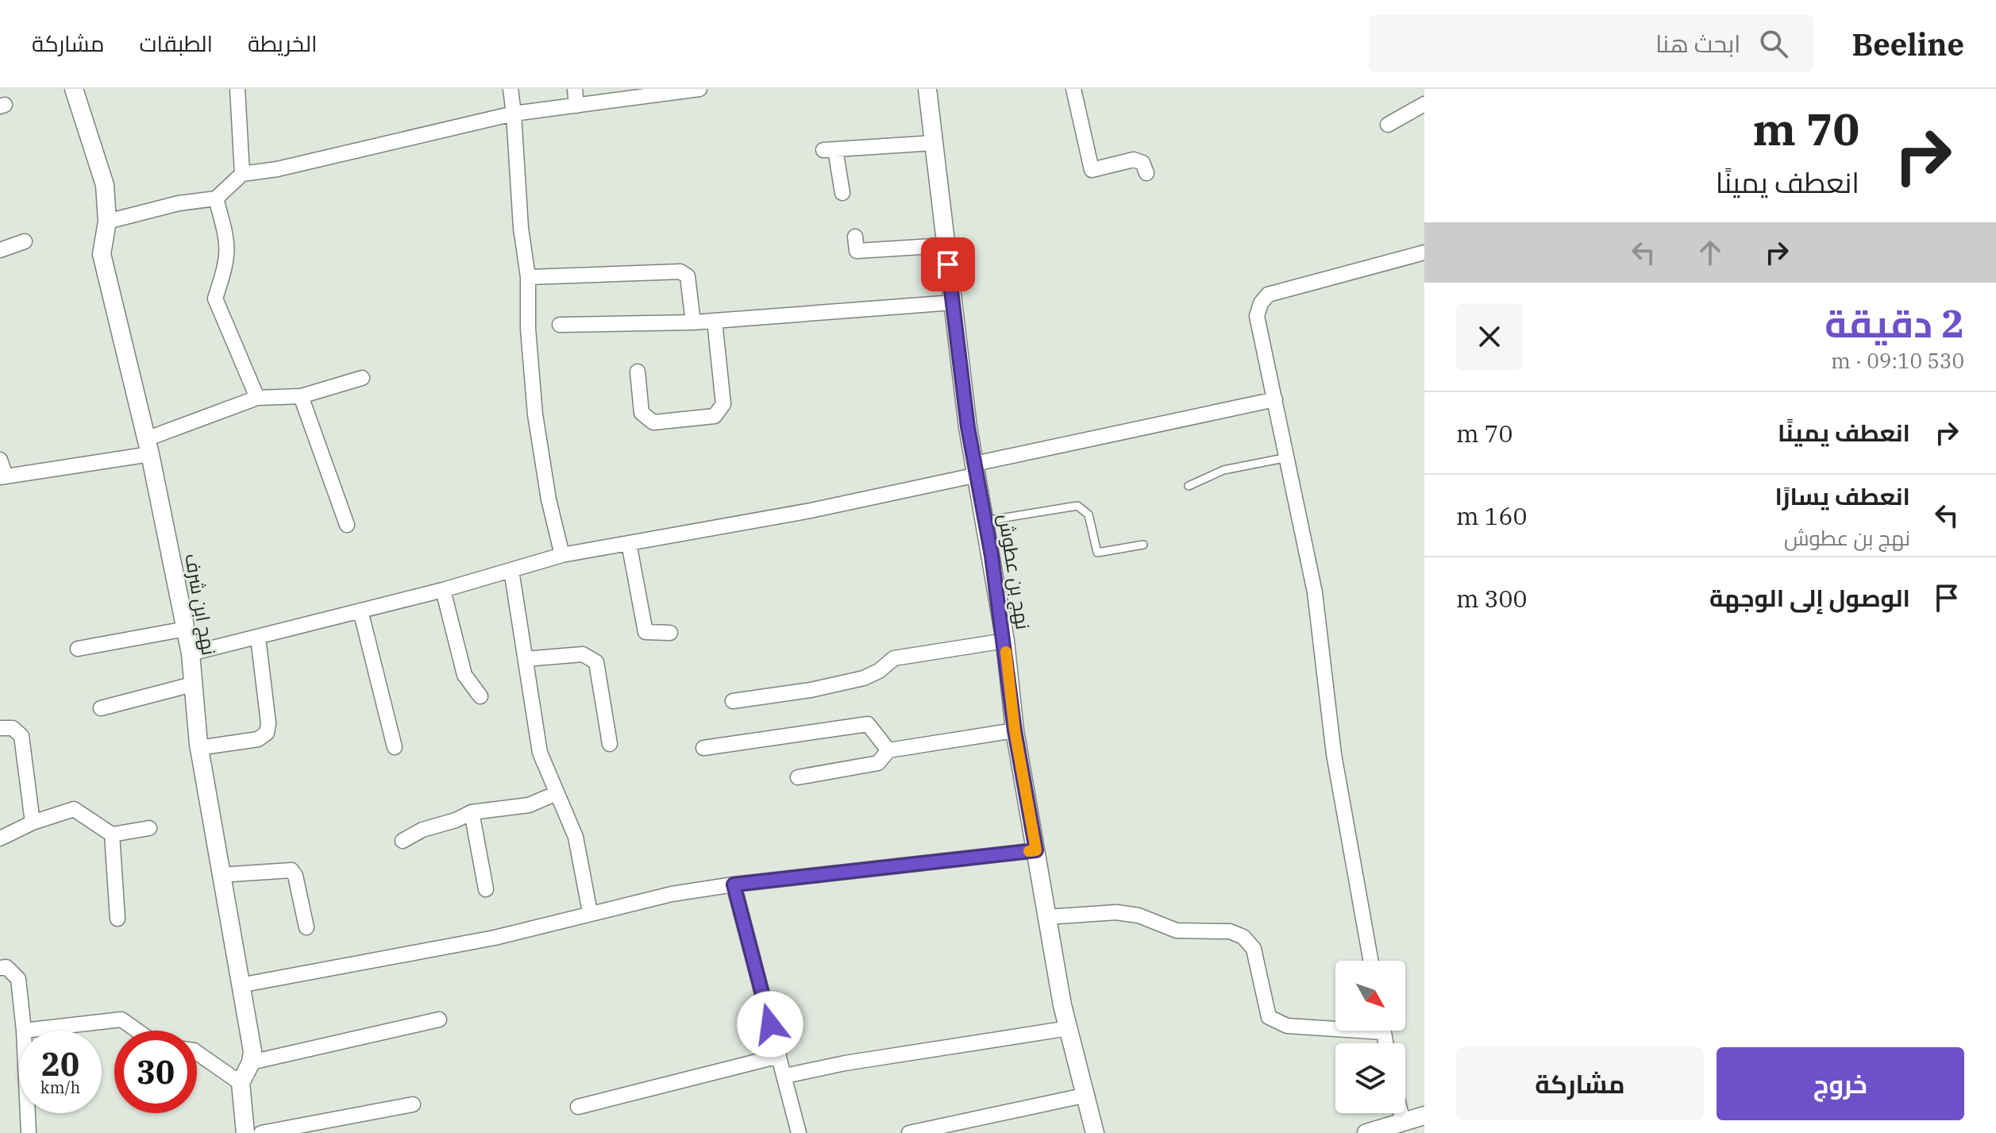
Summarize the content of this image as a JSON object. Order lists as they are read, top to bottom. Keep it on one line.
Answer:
{"streets":{"street":["نهج بن عطوش","نهج ابن شرف"]},"north":"bottom right","page":{"header":"Beeline","search":"ابحث هنا","nav":["الخريطة","الطبقات","مشاركة"],"turn":["70 m","انعطف يمينًا"],"heading":["2 دقيقة","530 m · 09:10"],"list":[{"name":"انعطف يمينًا","value":"70 m"},{"name":"انعطف يسارًا","note":"نهج بن عطوش","value":"160 m"},{"name":"الوصول إلى الوجهة","value":"300 m"}],"speed":"20 km/h","limit":"30","buttons":["خروج","مشاركة"]}}
